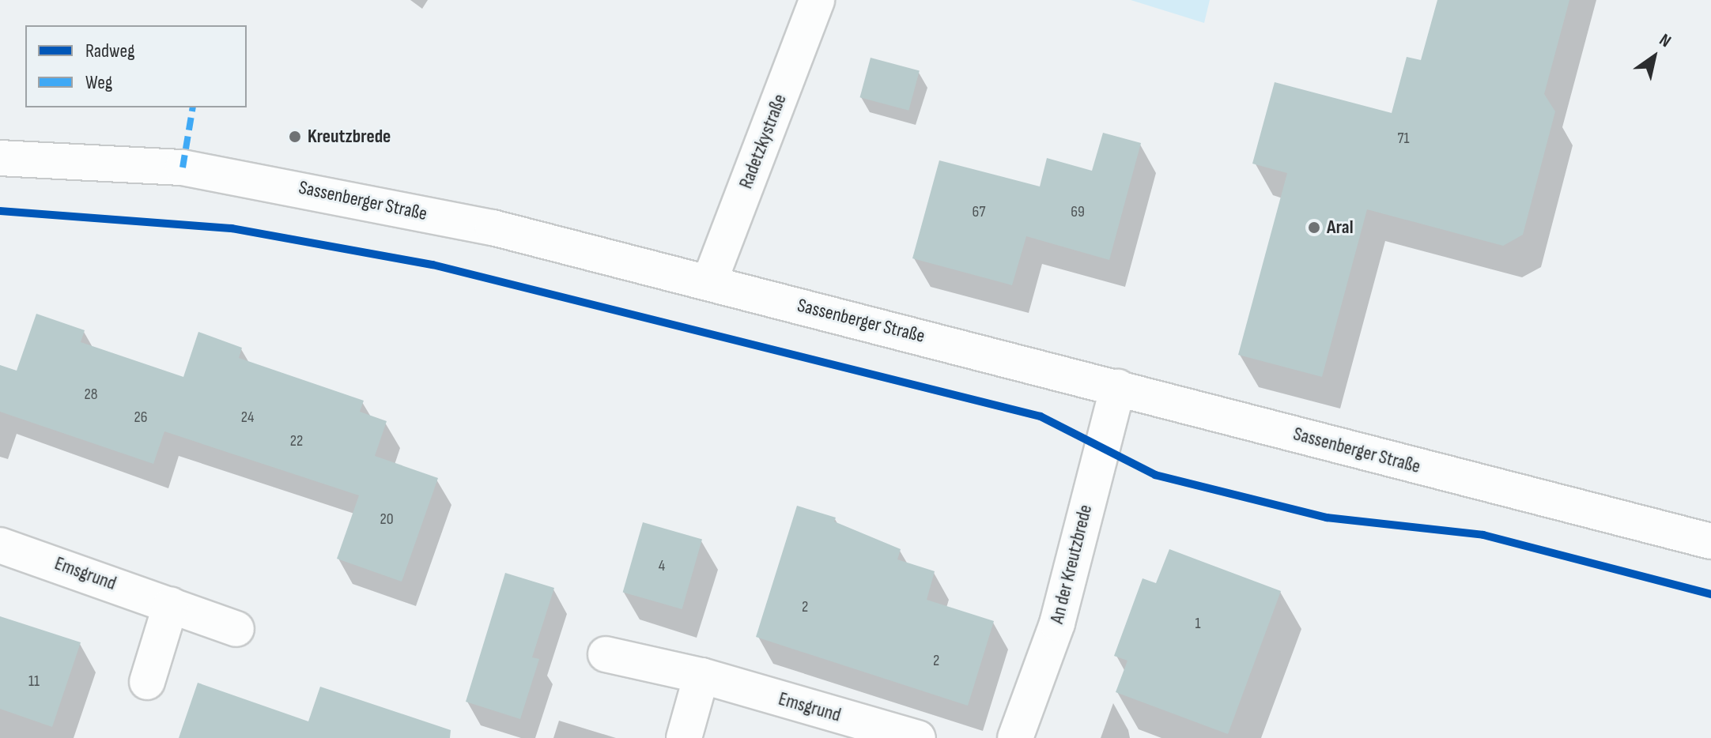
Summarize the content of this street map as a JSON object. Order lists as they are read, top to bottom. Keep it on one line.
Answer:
{"streets":{"street":["Radetzkystraße","Sassenberger Straße","An der Kreutzbrede","Emsgrund"]},"crossings":[["Radetzkystraße","Sassenberger Straße"],["Sassenberger Straße","An der Kreutzbrede"]],"places":["Kreutzbrede","Aral"],"house_numbers":["71","67","69","28","26","24","22","20","4","2","1","2","11"],"legend":["Radweg","Weg"],"north":"top right"}
